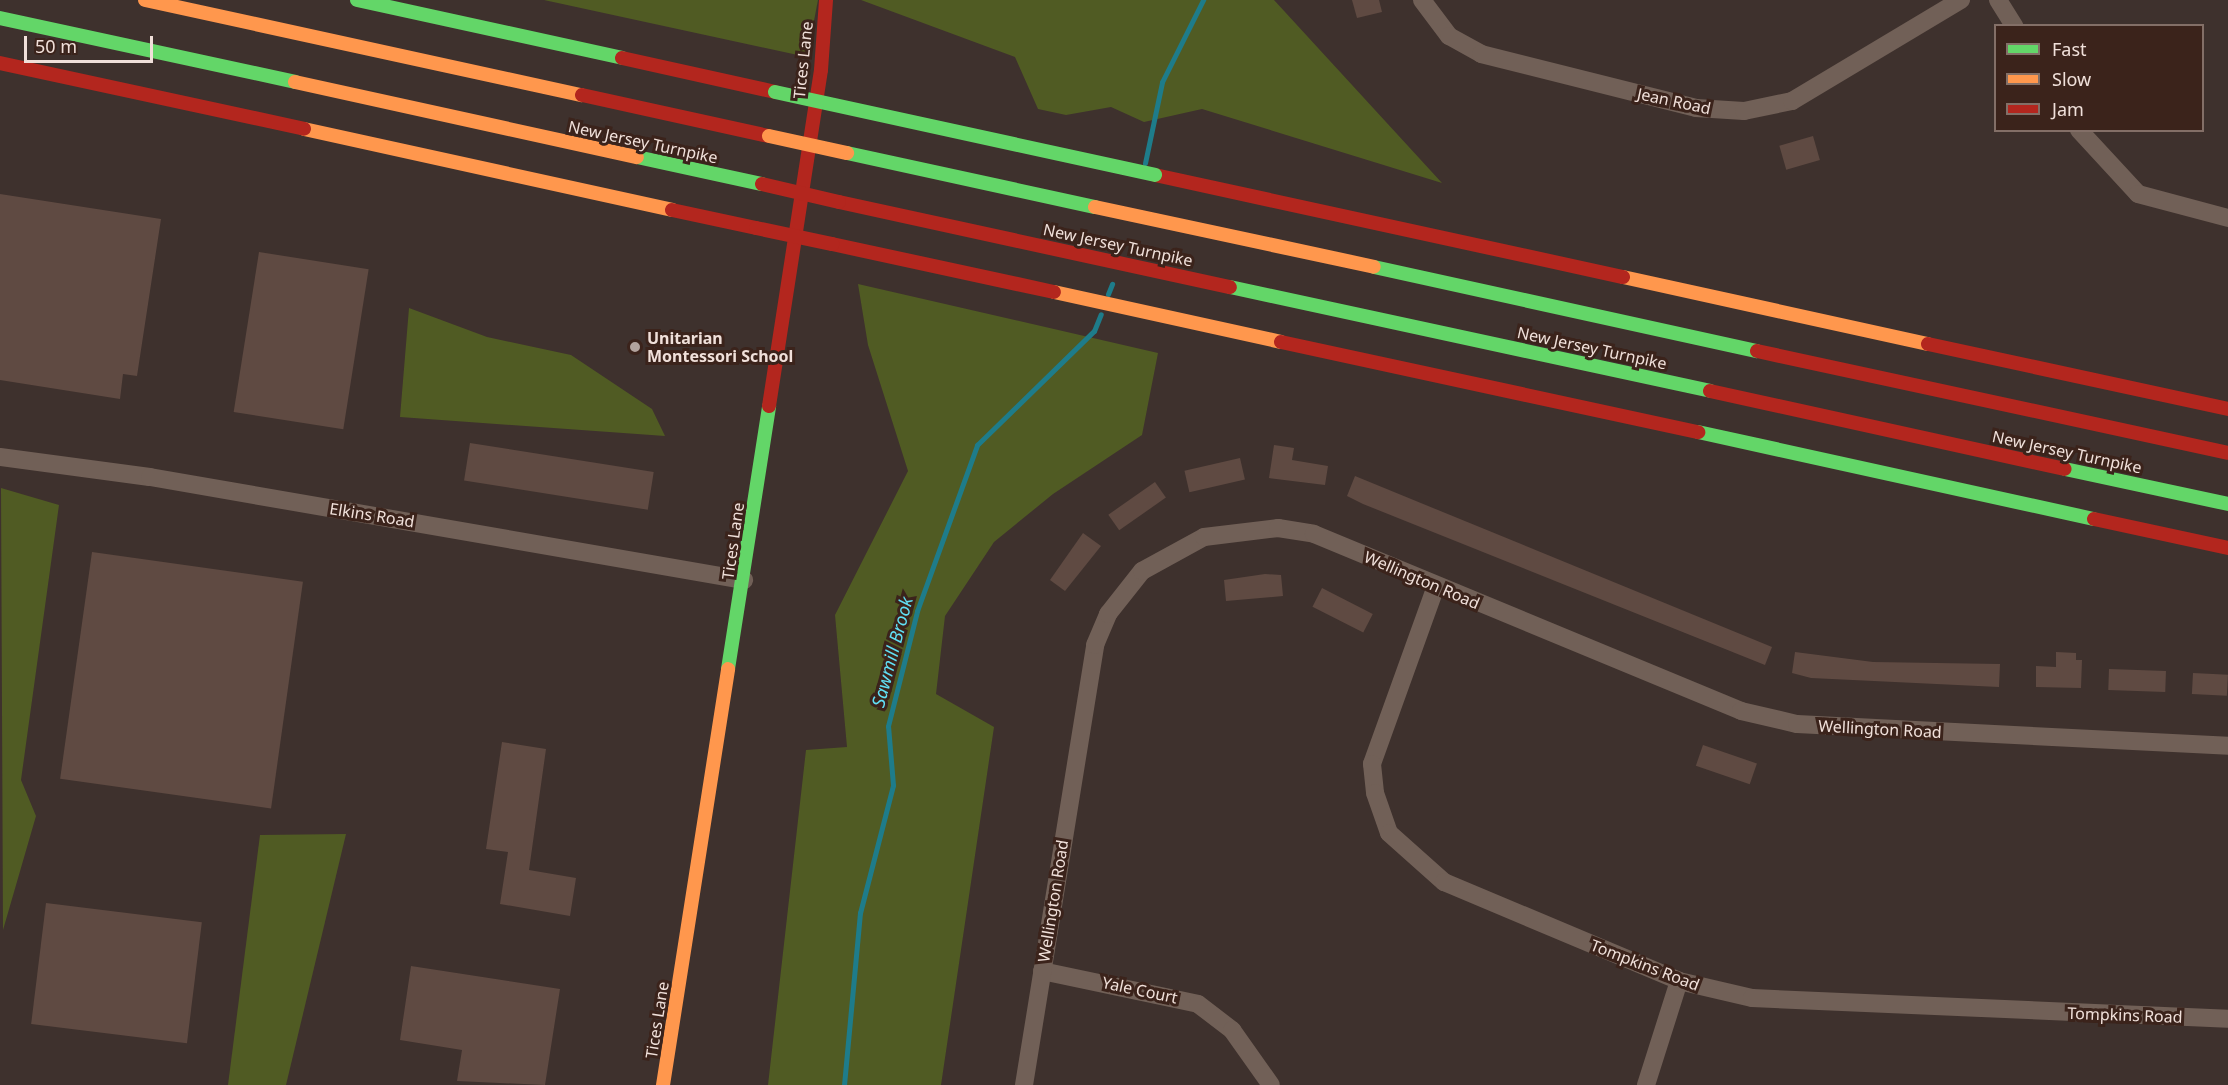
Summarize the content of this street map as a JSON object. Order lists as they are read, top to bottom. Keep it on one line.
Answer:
{"streets":{"main road":["Tices Lane","New Jersey Turnpike"],"street":["Jean Road","Elkins Road","Wellington Road","Tompkins Road","Yale Court"]},"crossings":[["Tices Lane","Elkins Road"],["Wellington Road","Tompkins Road"],["Wellington Road","Yale Court"]],"water":["Sawmill Brook"],"places":["Unitarian Montessori School"],"legend":["Fast","Slow","Jam"],"scale_bar":"50 m"}
